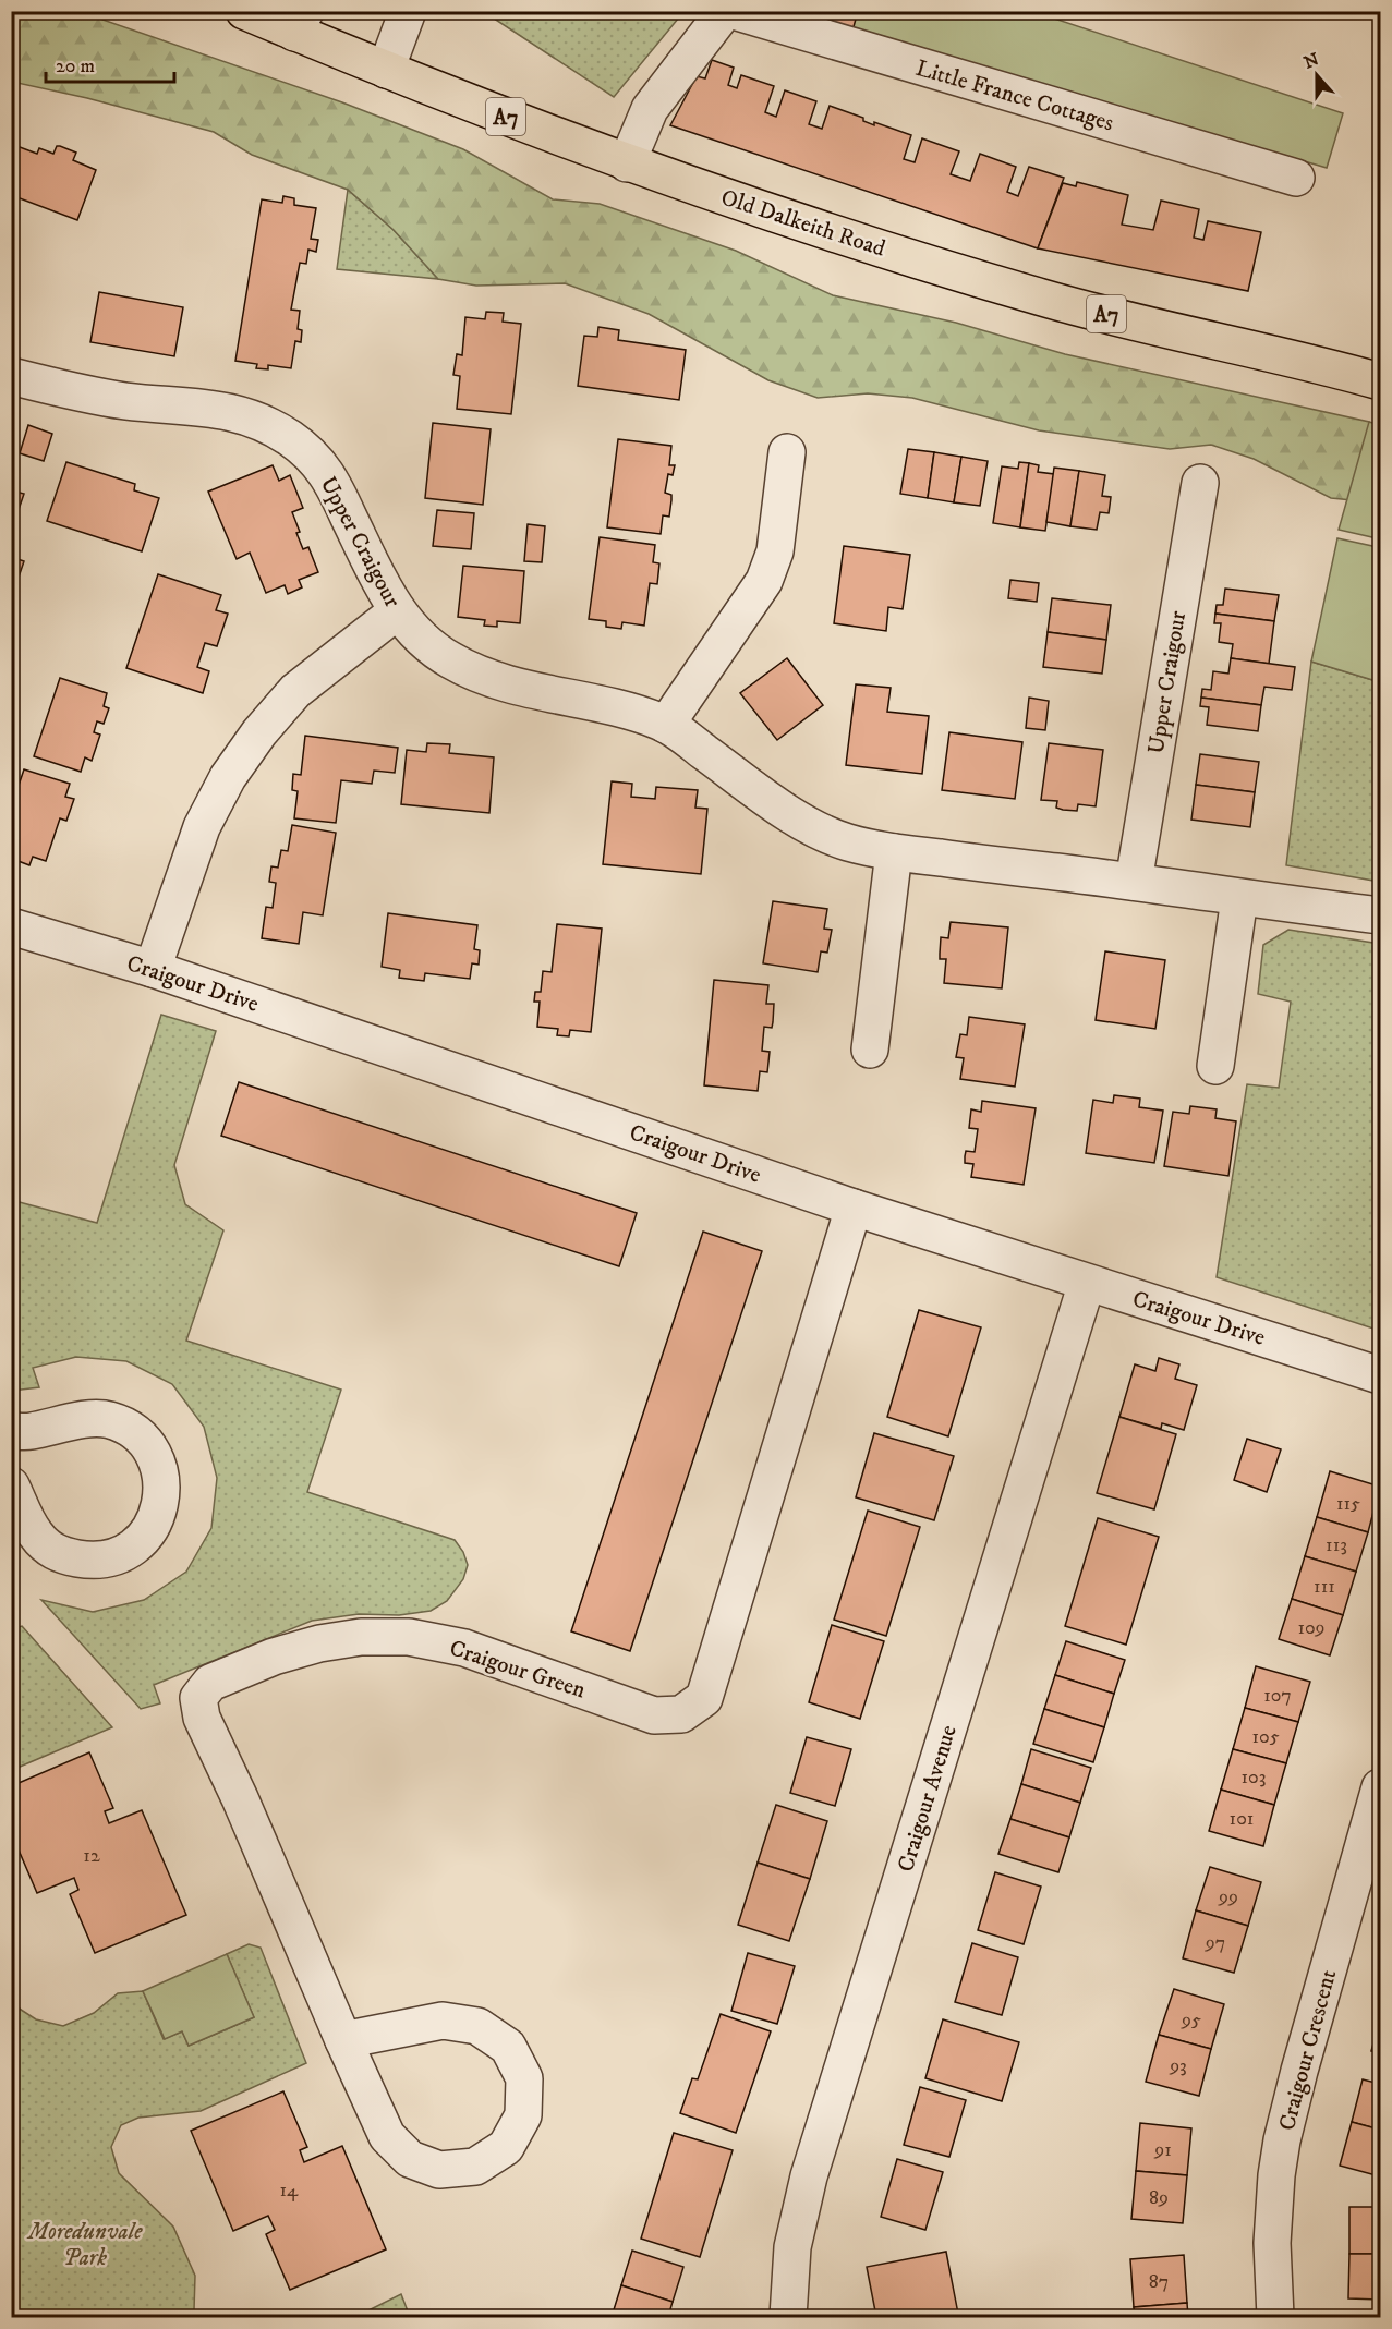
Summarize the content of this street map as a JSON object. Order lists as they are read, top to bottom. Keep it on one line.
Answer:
{"streets":{"main road":["A7","Old Dalkeith Road"],"street":["Little France Cottages","Upper Craigour","Craigour Drive","Craigour Green","Craigour Avenue","Craigour Crescent"]},"crossings":[["Craigour Drive","Craigour Green"],["Craigour Drive","Craigour Avenue"]],"parks":["Moredunvale Park"],"house_numbers":["115","113","111","109","107","105","103","101","12","99","97","95","93","91","14","89","87"],"scale_bar":"20 m","north":"top"}
